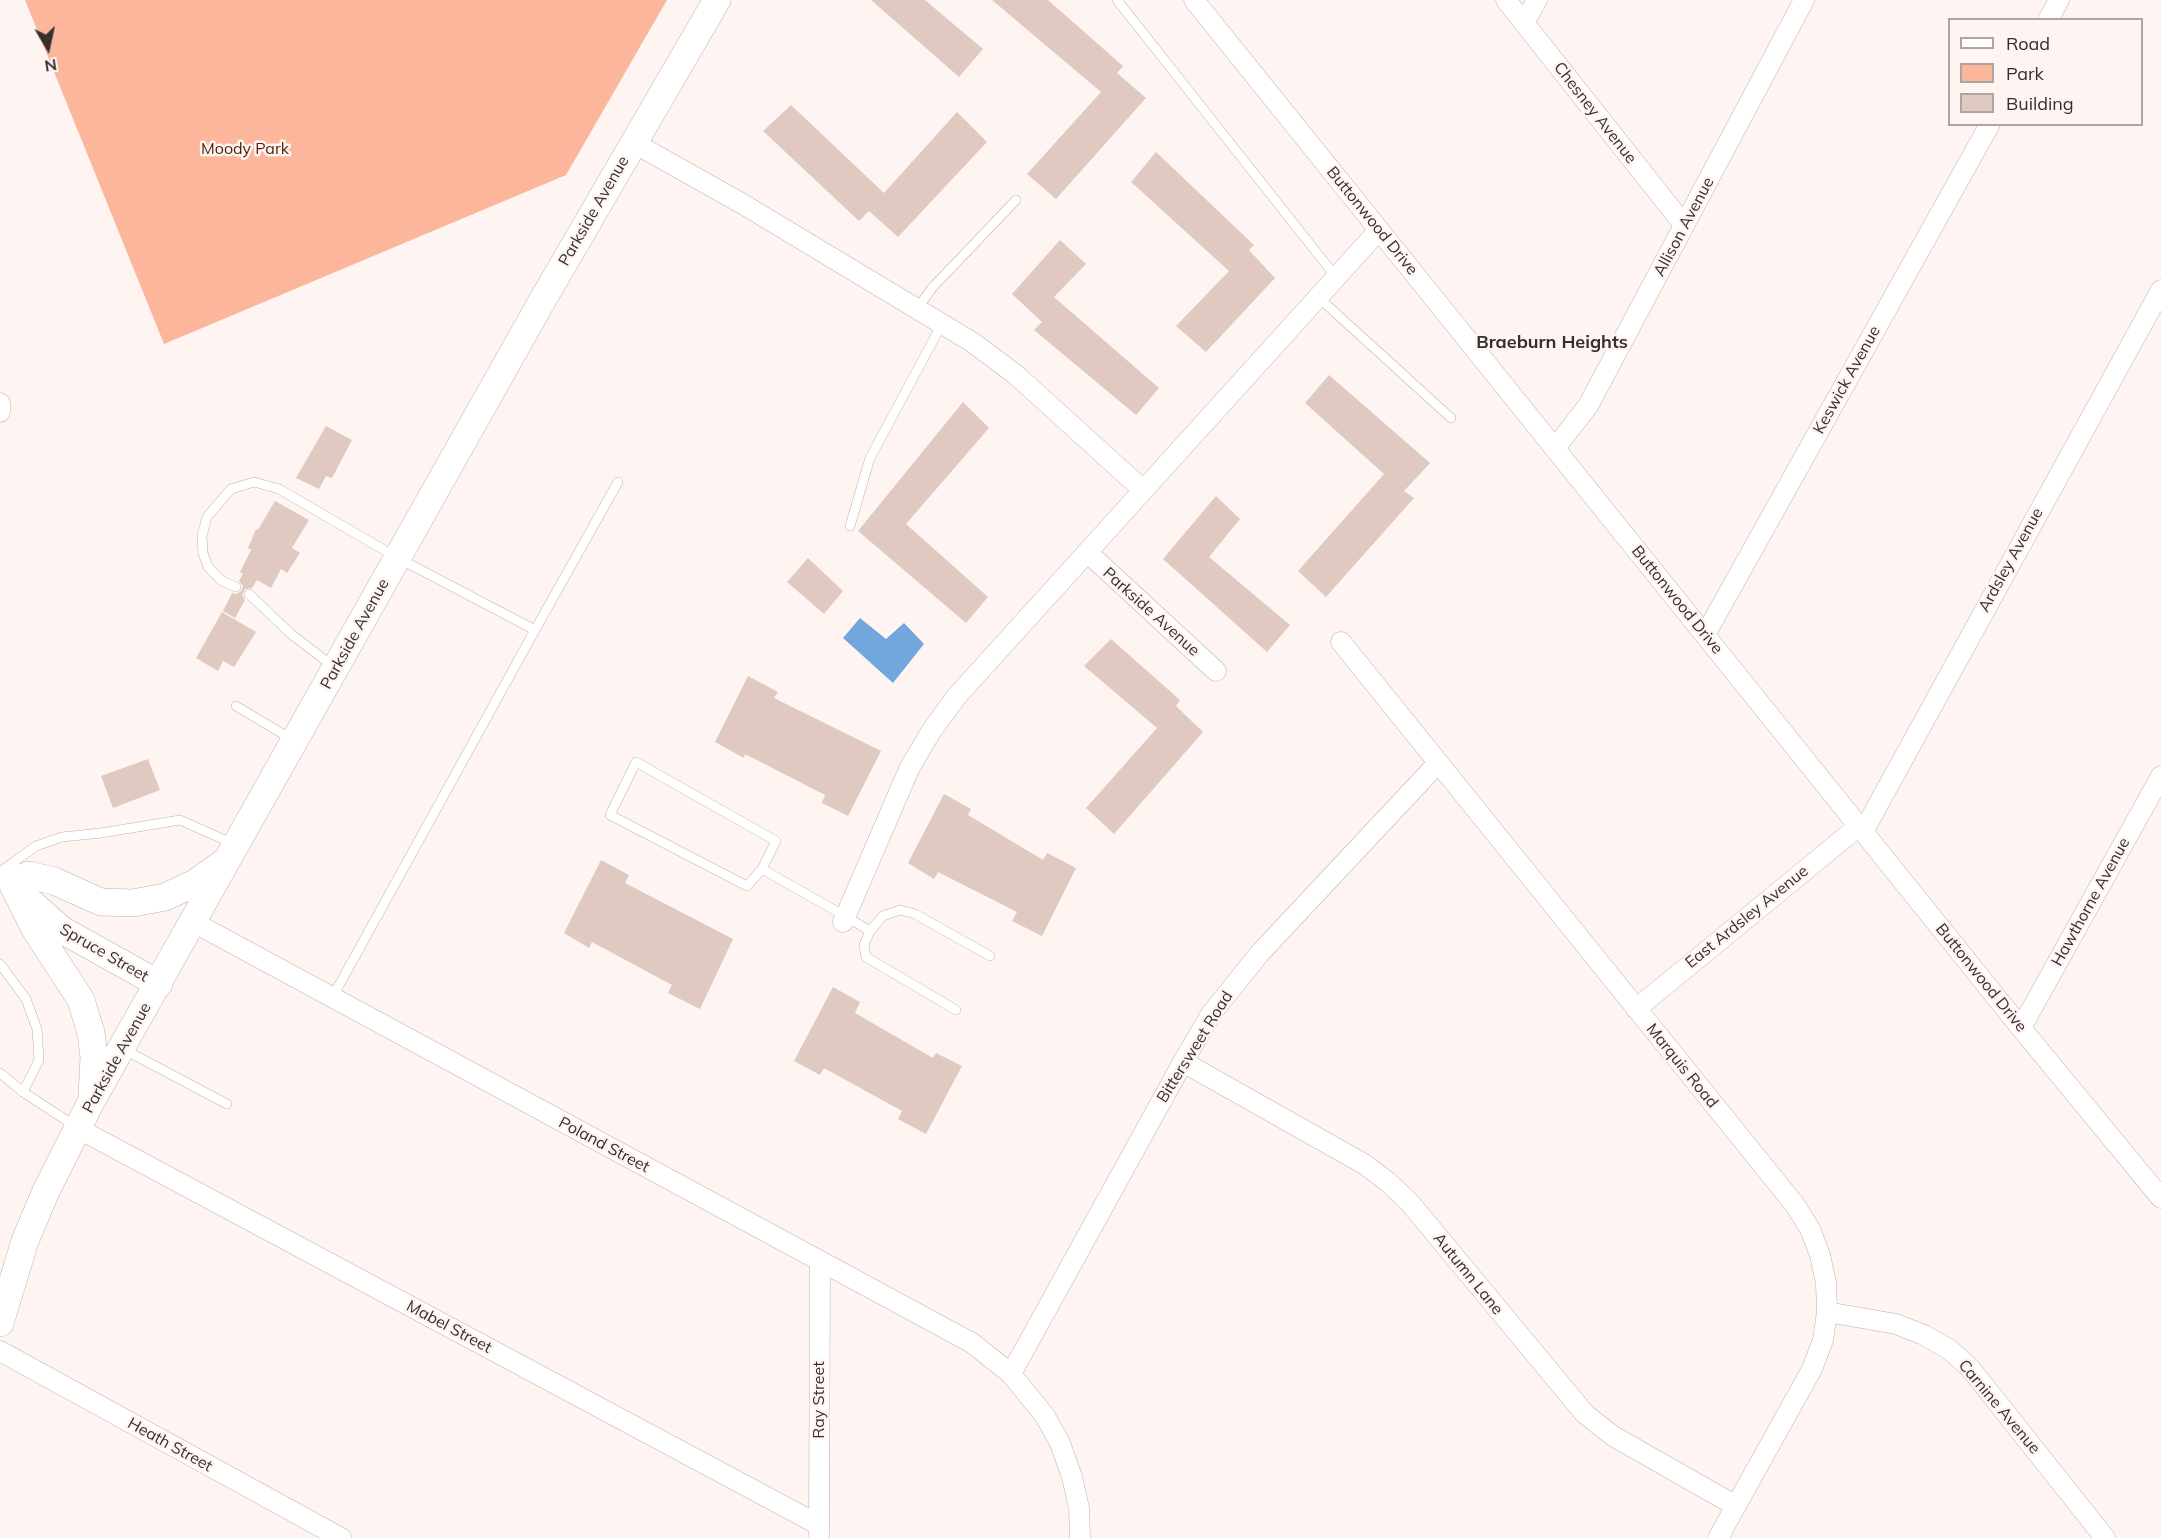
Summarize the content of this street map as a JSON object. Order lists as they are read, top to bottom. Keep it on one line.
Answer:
{"streets":{"main road":["Parkside Avenue","Spruce Street"],"street":["Chesney Avenue","Buttonwood Drive","Allison Avenue","Keswick Avenue","Ardsley Avenue","Hawthorne Avenue","East Ardsley Avenue","Bittersweet Road","Marquis Road","Poland Street","Autumn Lane","Mabel Street","Ray Street","Carnine Avenue","Heath Street"]},"crossings":[["Chesney Avenue","Allison Avenue"],["Parkside Avenue","Spruce Street"],["Parkside Avenue","Poland Street"],["Parkside Avenue","Mabel Street"],["Buttonwood Drive","Allison Avenue"],["Buttonwood Drive","Keswick Avenue"],["Buttonwood Drive","Ardsley Avenue"],["Buttonwood Drive","Hawthorne Avenue"],["Buttonwood Drive","East Ardsley Avenue"],["Ardsley Avenue","East Ardsley Avenue"],["East Ardsley Avenue","Marquis Road"],["Bittersweet Road","Marquis Road"],["Bittersweet Road","Poland Street"],["Bittersweet Road","Autumn Lane"],["Marquis Road","Autumn Lane"],["Marquis Road","Carnine Avenue"],["Poland Street","Ray Street"],["Mabel Street","Ray Street"]],"districts":["Braeburn Heights"],"parks":["Moody Park"],"legend":["Road","Park","Building"],"north":"bottom"}
